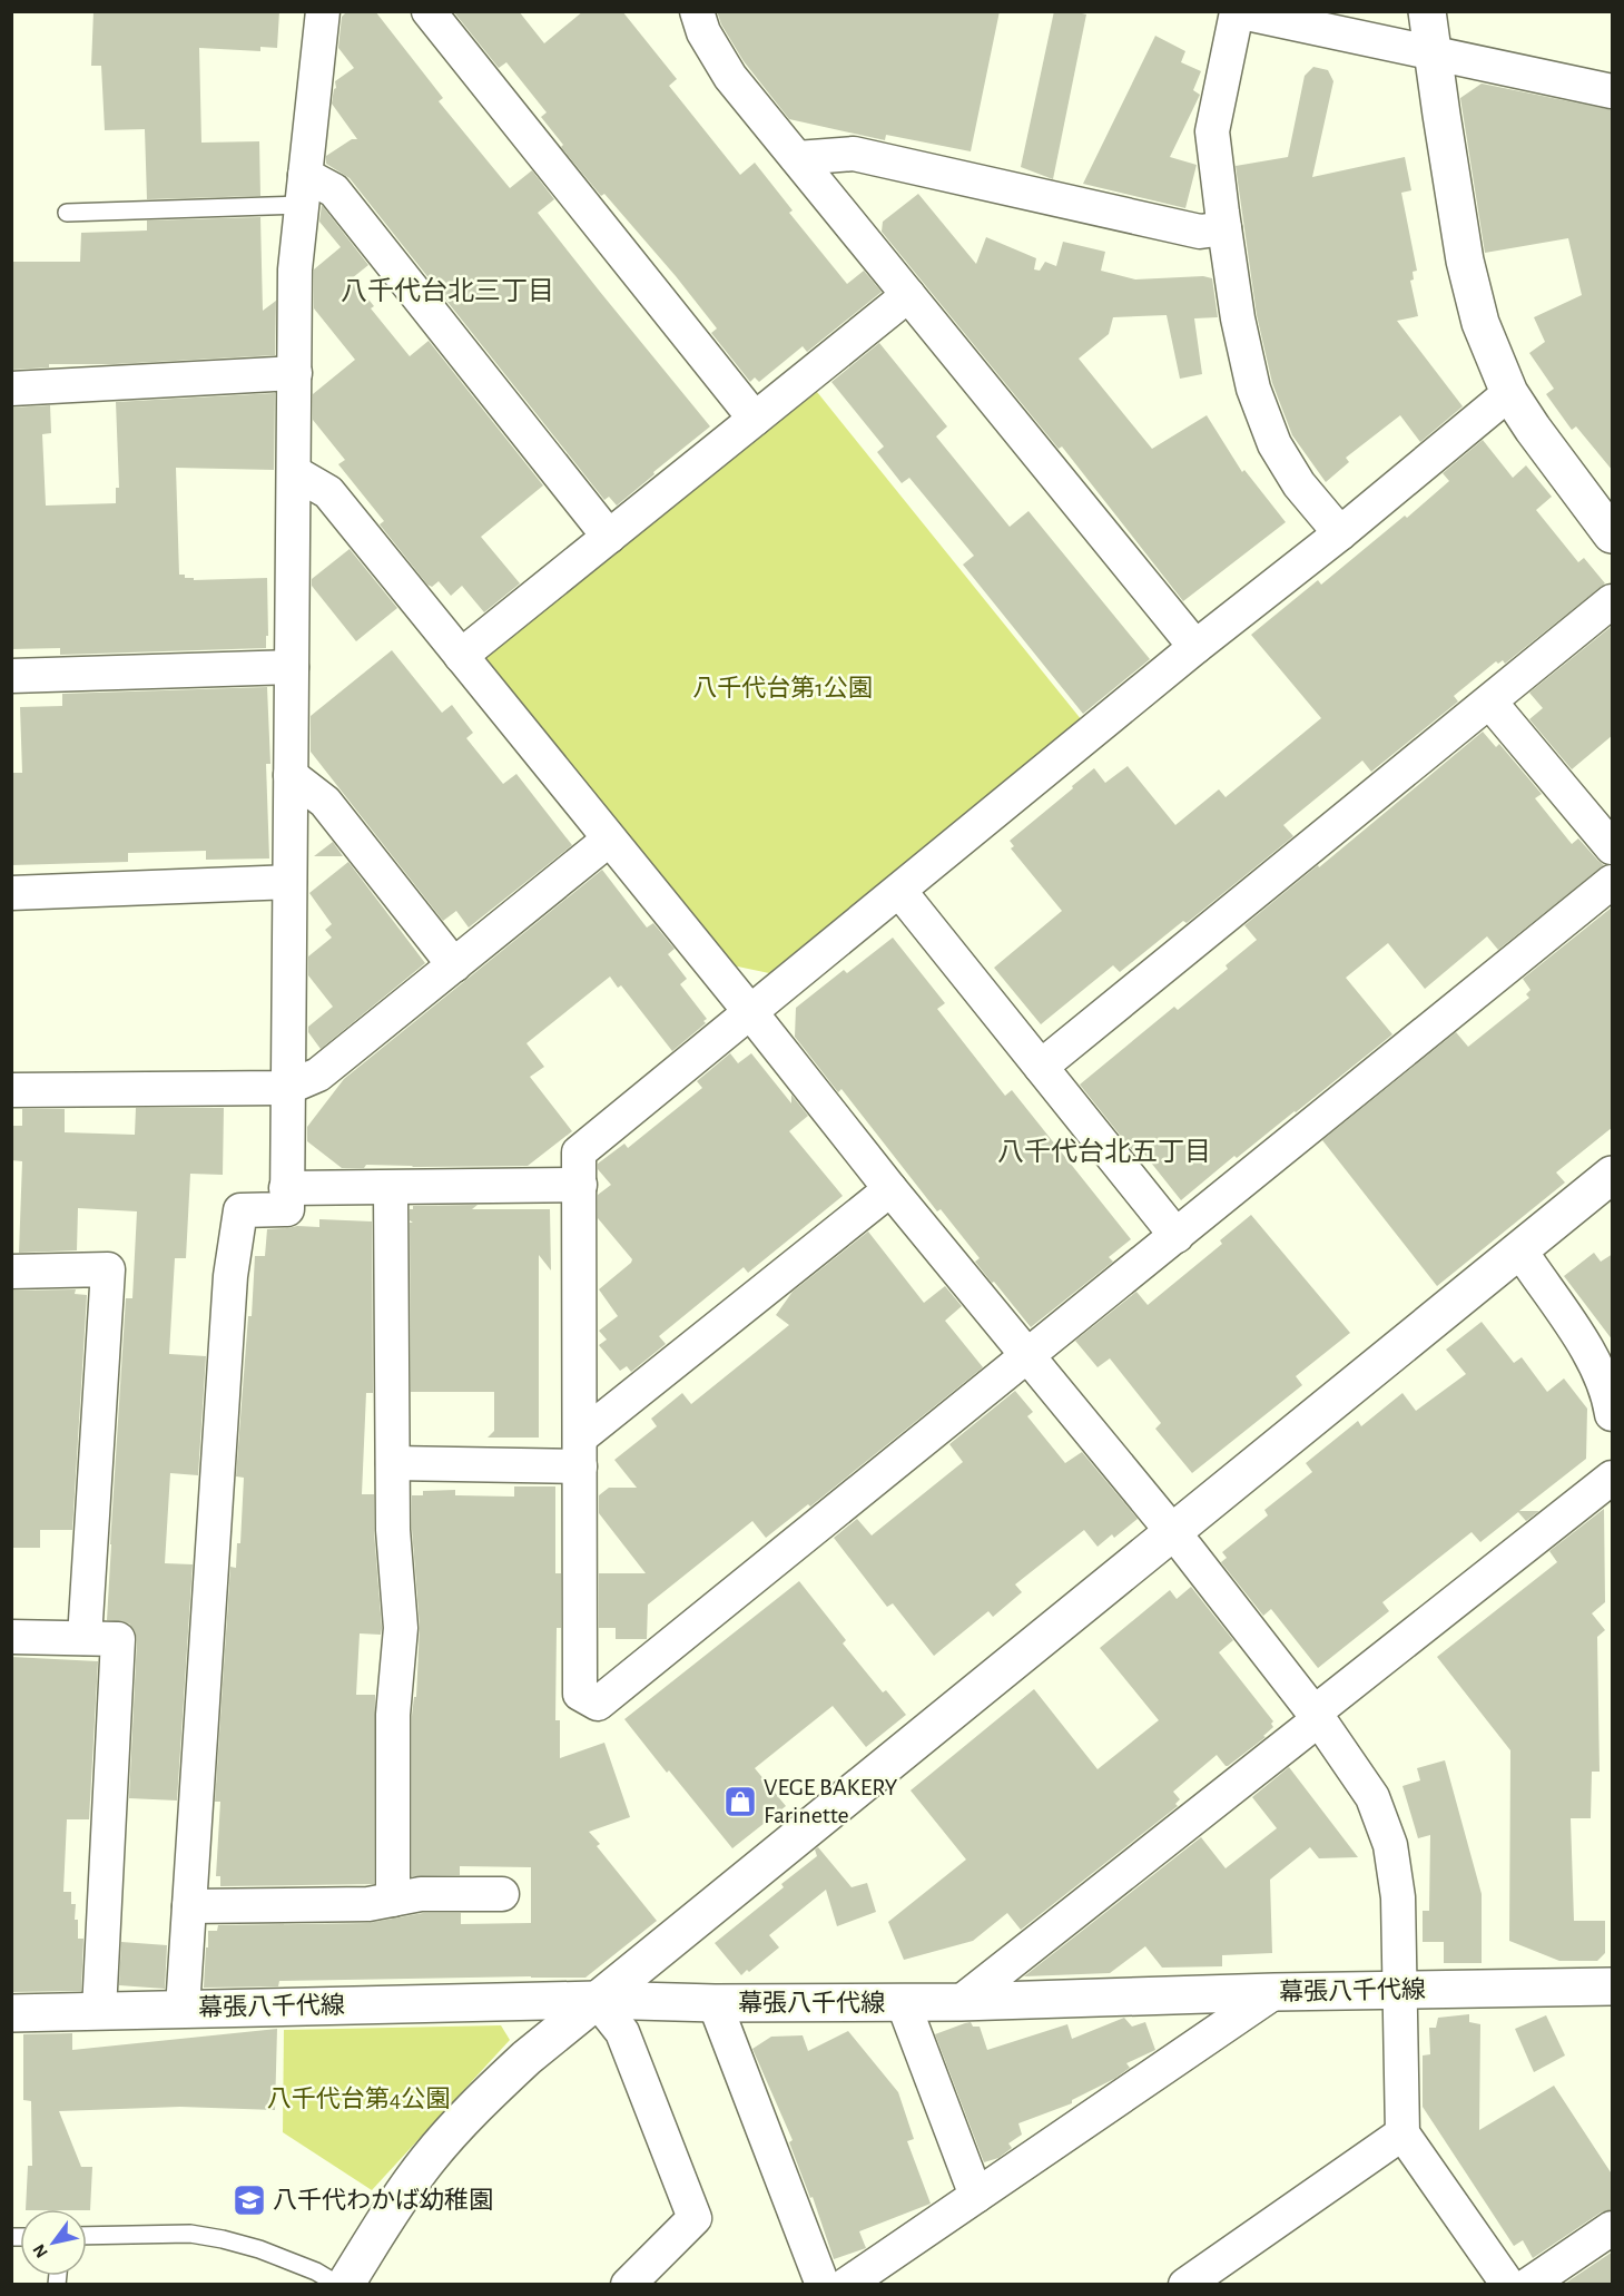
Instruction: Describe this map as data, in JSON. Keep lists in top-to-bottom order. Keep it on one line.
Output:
{"streets":{"street":["幕張八千代線"]},"districts":["八千代台北三丁目","八千代台北五丁目"],"parks":["八千代台第1公園","八千代台第4公園"],"places":{"shop":["VEGE BAKERY Farinette"],"school or university":["八千代わかば幼稚園"]},"north":"bottom left"}
